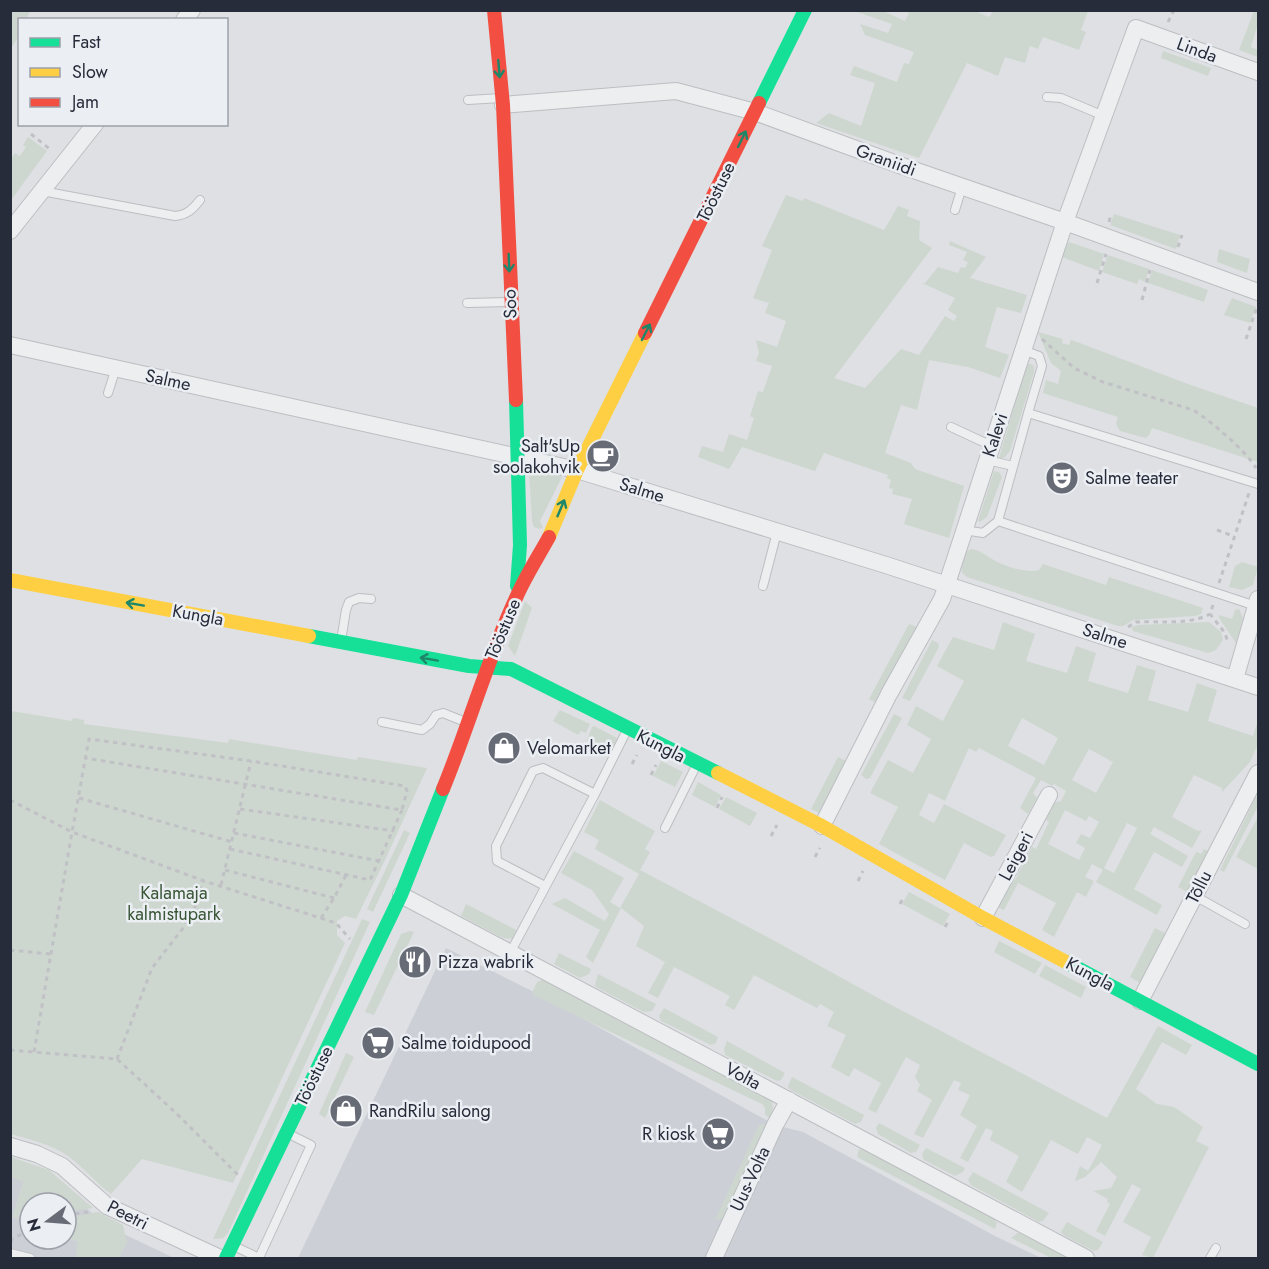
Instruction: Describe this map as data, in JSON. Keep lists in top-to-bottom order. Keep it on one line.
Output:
{"streets":{"street":["Linda","Graniidi","Tööstuse","Soo","Salme","Kalevi","Kungla","Leigeri","Tõllu","Volta","Uus-Volta","Peetri"]},"crossings":[["Linda","Kalevi"],["Graniidi","Tööstuse"],["Graniidi","Soo"],["Graniidi","Kalevi"],["Tööstuse","Soo"],["Tööstuse","Salme"],["Tööstuse","Kungla"],["Tööstuse","Volta"],["Soo","Salme"],["Salme","Kalevi"],["Kalevi","Kungla"],["Kungla","Leigeri"],["Kungla","Tõllu"],["Volta","Uus-Volta"]],"one_way":["Soo","Kungla"],"parks":["Kalamaja kalmistupark"],"places":{"cafe":["Salt'sUp soolakohvik"],"theatre":["Salme teater"],"shop":["Velomarket","RandRilu salong"],"restaurant":["Pizza wabrik"],"supermarket":["Salme toidupood","R kiosk"]},"legend":["Fast","Slow","Jam"],"north":"left"}
